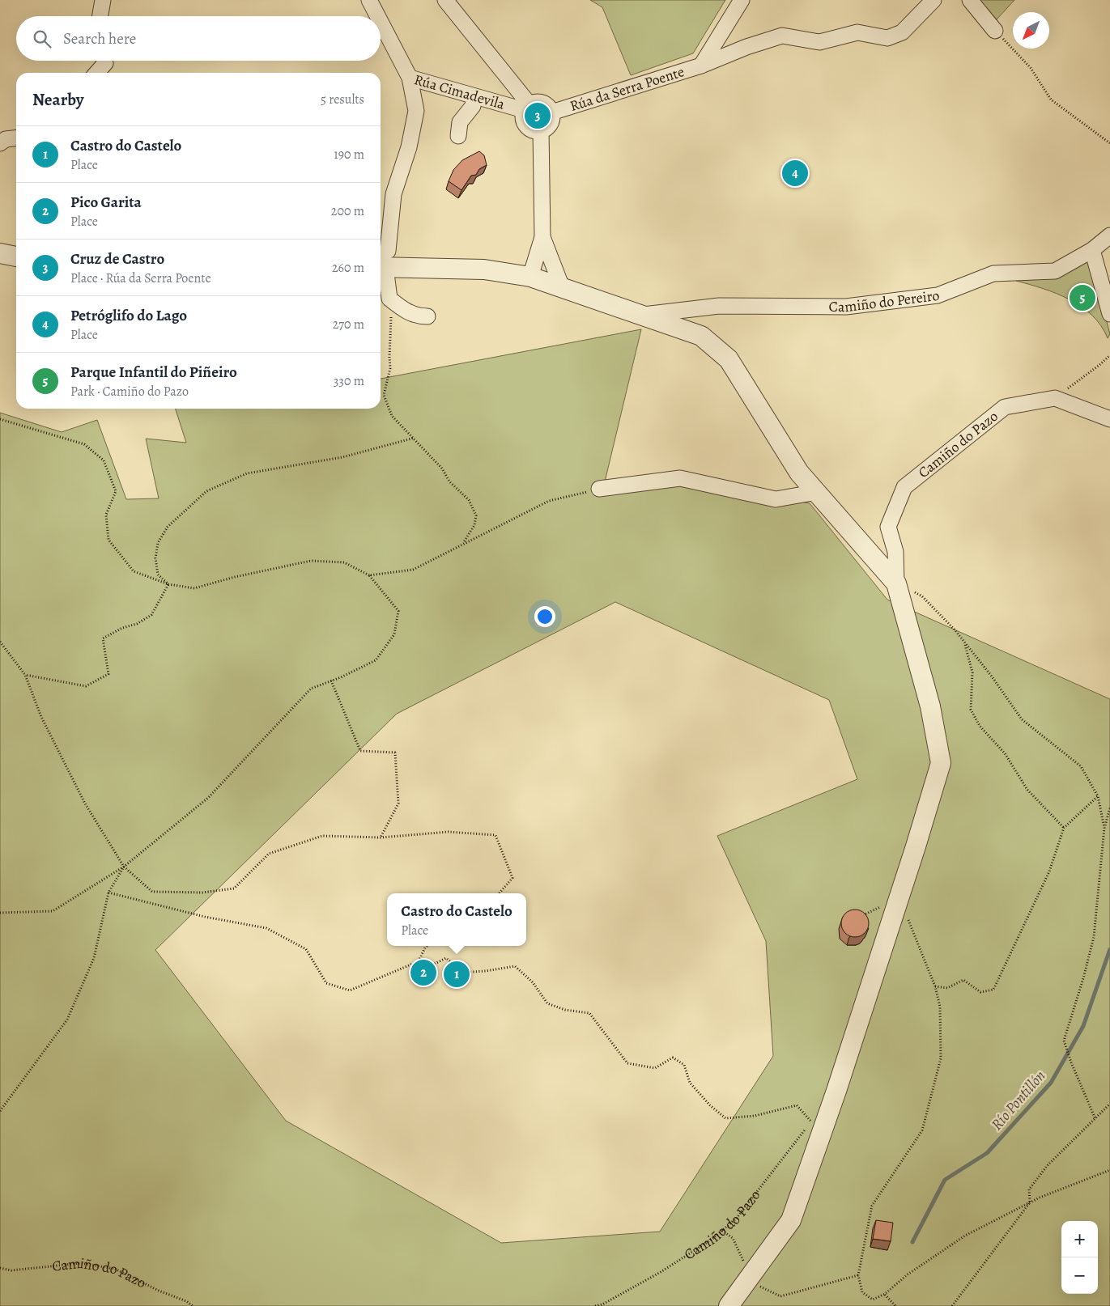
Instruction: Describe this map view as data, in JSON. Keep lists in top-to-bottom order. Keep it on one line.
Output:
{"streets":{"street":["Rúa da Serra Poente","Rúa Cimadevila","Camiño do Pereiro","Camiño do Pazo"]},"crossings":[["Rúa da Serra Poente","Rúa Cimadevila"]],"water":["Río Pontillón"],"north":"bottom left","page":{"search":"Search here","heading":["Nearby","5 results"],"pins":["3","4","5","2","1"],"list":[{"mark":"1","name":"Castro do Castelo","note":"Place","value":"190 m"},{"mark":"2","name":"Pico Garita","note":"Place","value":"200 m"},{"mark":"3","name":"Cruz de Castro","note":"Place · Rúa da Serra Poente","value":"260 m"},{"mark":"4","name":"Petróglifo do Lago","note":"Place","value":"270 m"},{"mark":"5","name":"Parque Infantil do Piñeiro","note":"Park · Camiño do Pazo","value":"330 m"}],"popup":["Castro do Castelo","Place"],"map_buttons":["+","−"]}}
